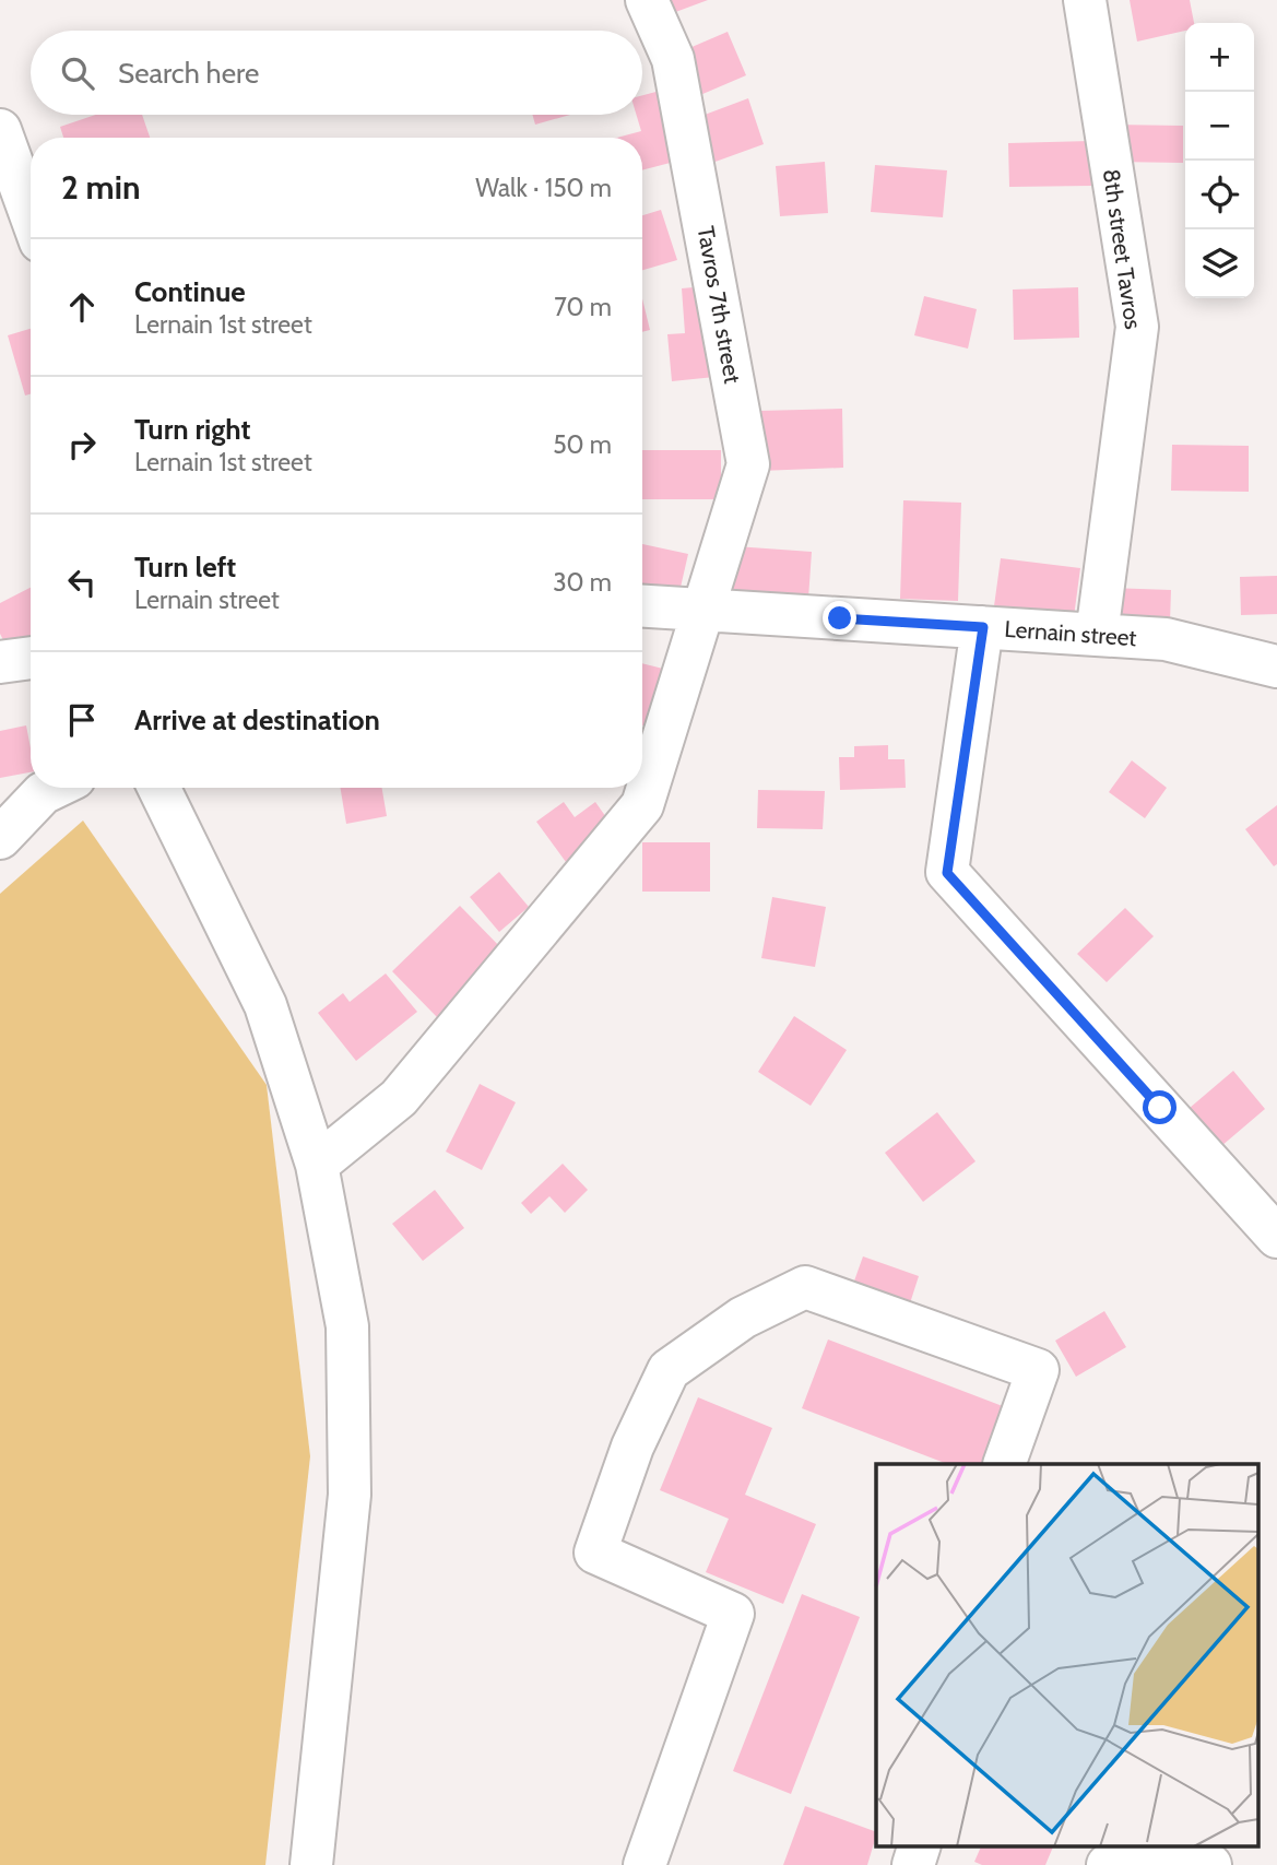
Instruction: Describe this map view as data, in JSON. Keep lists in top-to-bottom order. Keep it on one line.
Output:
{"streets":{"street":["8th street Tavros","Tavros 7th street","Lernain street"]},"crossings":[["8th street Tavros","Lernain street"],["Tavros 7th street","Lernain street"]],"page":{"map_buttons":["+","−"],"search":"Search here","heading":["2 min","Walk · 150 m"],"list":[["Continue","Lernain 1st street","70 m"],["Turn right","Lernain 1st street","50 m"],["Turn left","Lernain street","30 m"],"Arrive at destination"]}}
